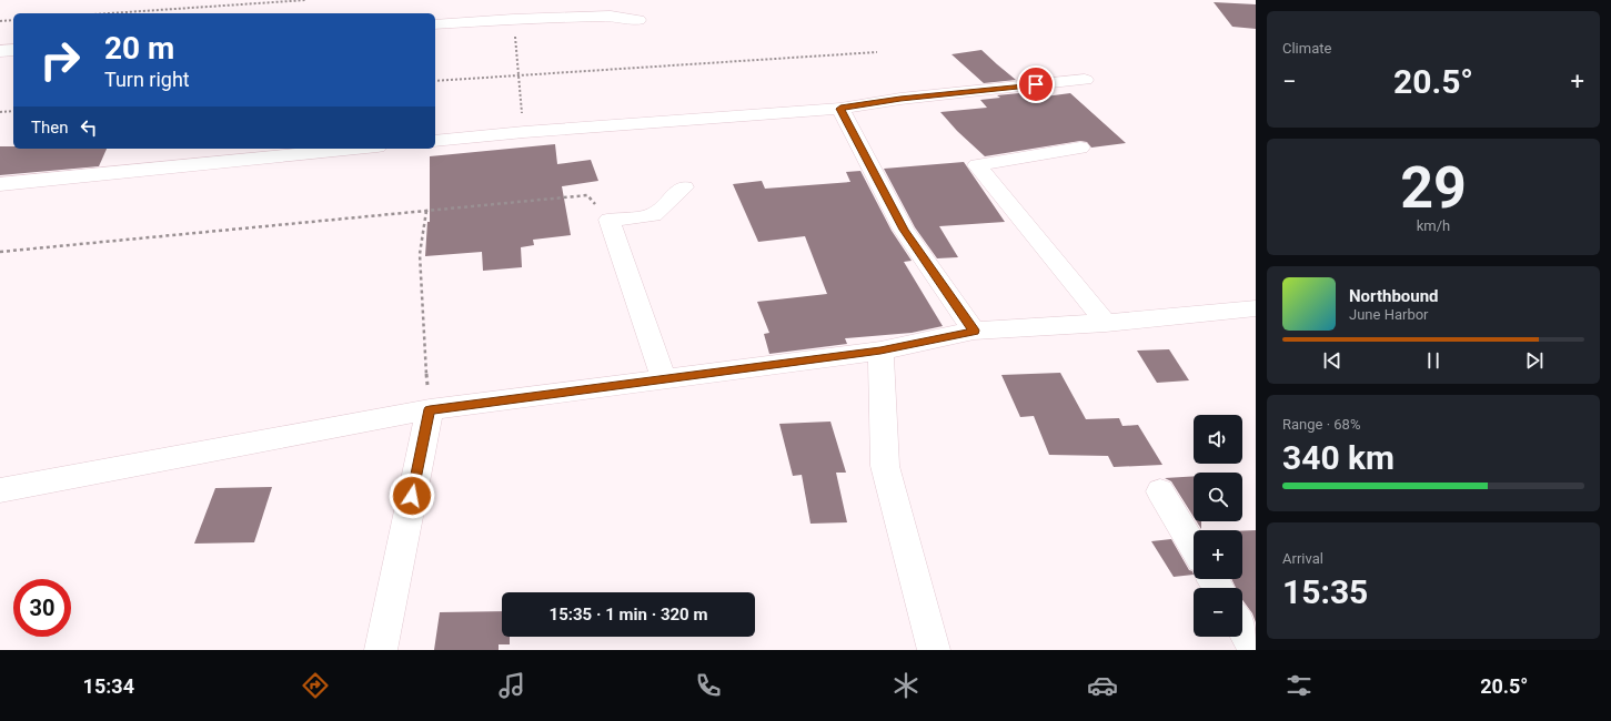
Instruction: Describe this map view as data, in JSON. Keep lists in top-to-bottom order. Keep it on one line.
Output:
{"page":{"tile":["Climate",["29","km/h"],["Range · 68%","340 km"],["Arrival","15:35"]],"turn":["20 m","Turn right"],"heat":["−","20.5°","+"],"then":"Then","song":["Northbound","June Harbor"],"map_buttons":["+","−"],"limit":"30","trip":"15:35 · 1 min · 320 m","tabs":["15:34","20.5°"]}}
